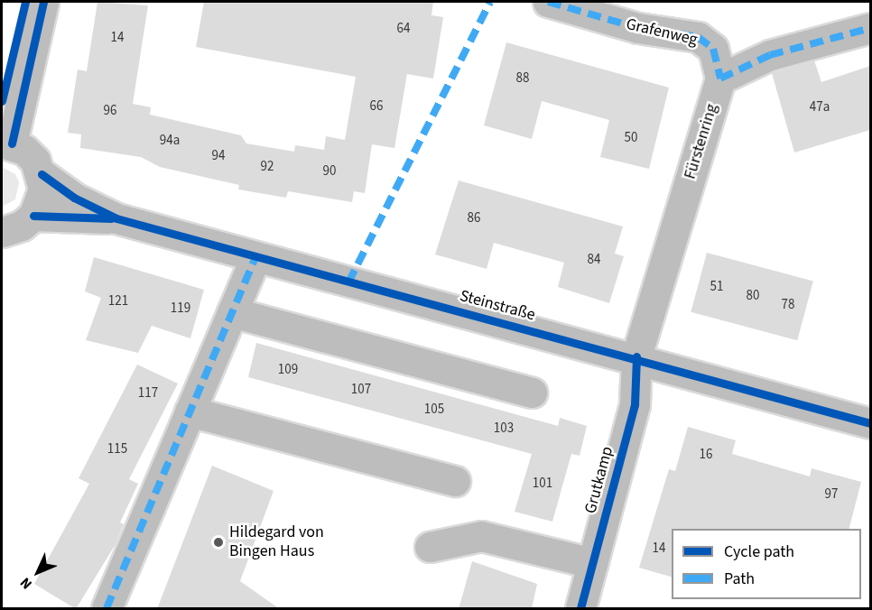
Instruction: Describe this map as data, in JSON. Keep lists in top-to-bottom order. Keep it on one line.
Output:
{"streets":{"street":["Grafenweg","Fürstenring","Steinstraße","Grutkamp"]},"crossings":[["Grafenweg","Fürstenring"],["Fürstenring","Steinstraße"],["Fürstenring","Grutkamp"],["Steinstraße","Grutkamp"]],"places":["Hildegard von Bingen Haus"],"house_numbers":["64","14","88","66","47a","96","50","94a","94","92","90","86","84","51","80","121","78","119","109","107","117","105","103","115","16","101","97","14"],"legend":["Cycle path","Path"],"north":"bottom left"}
